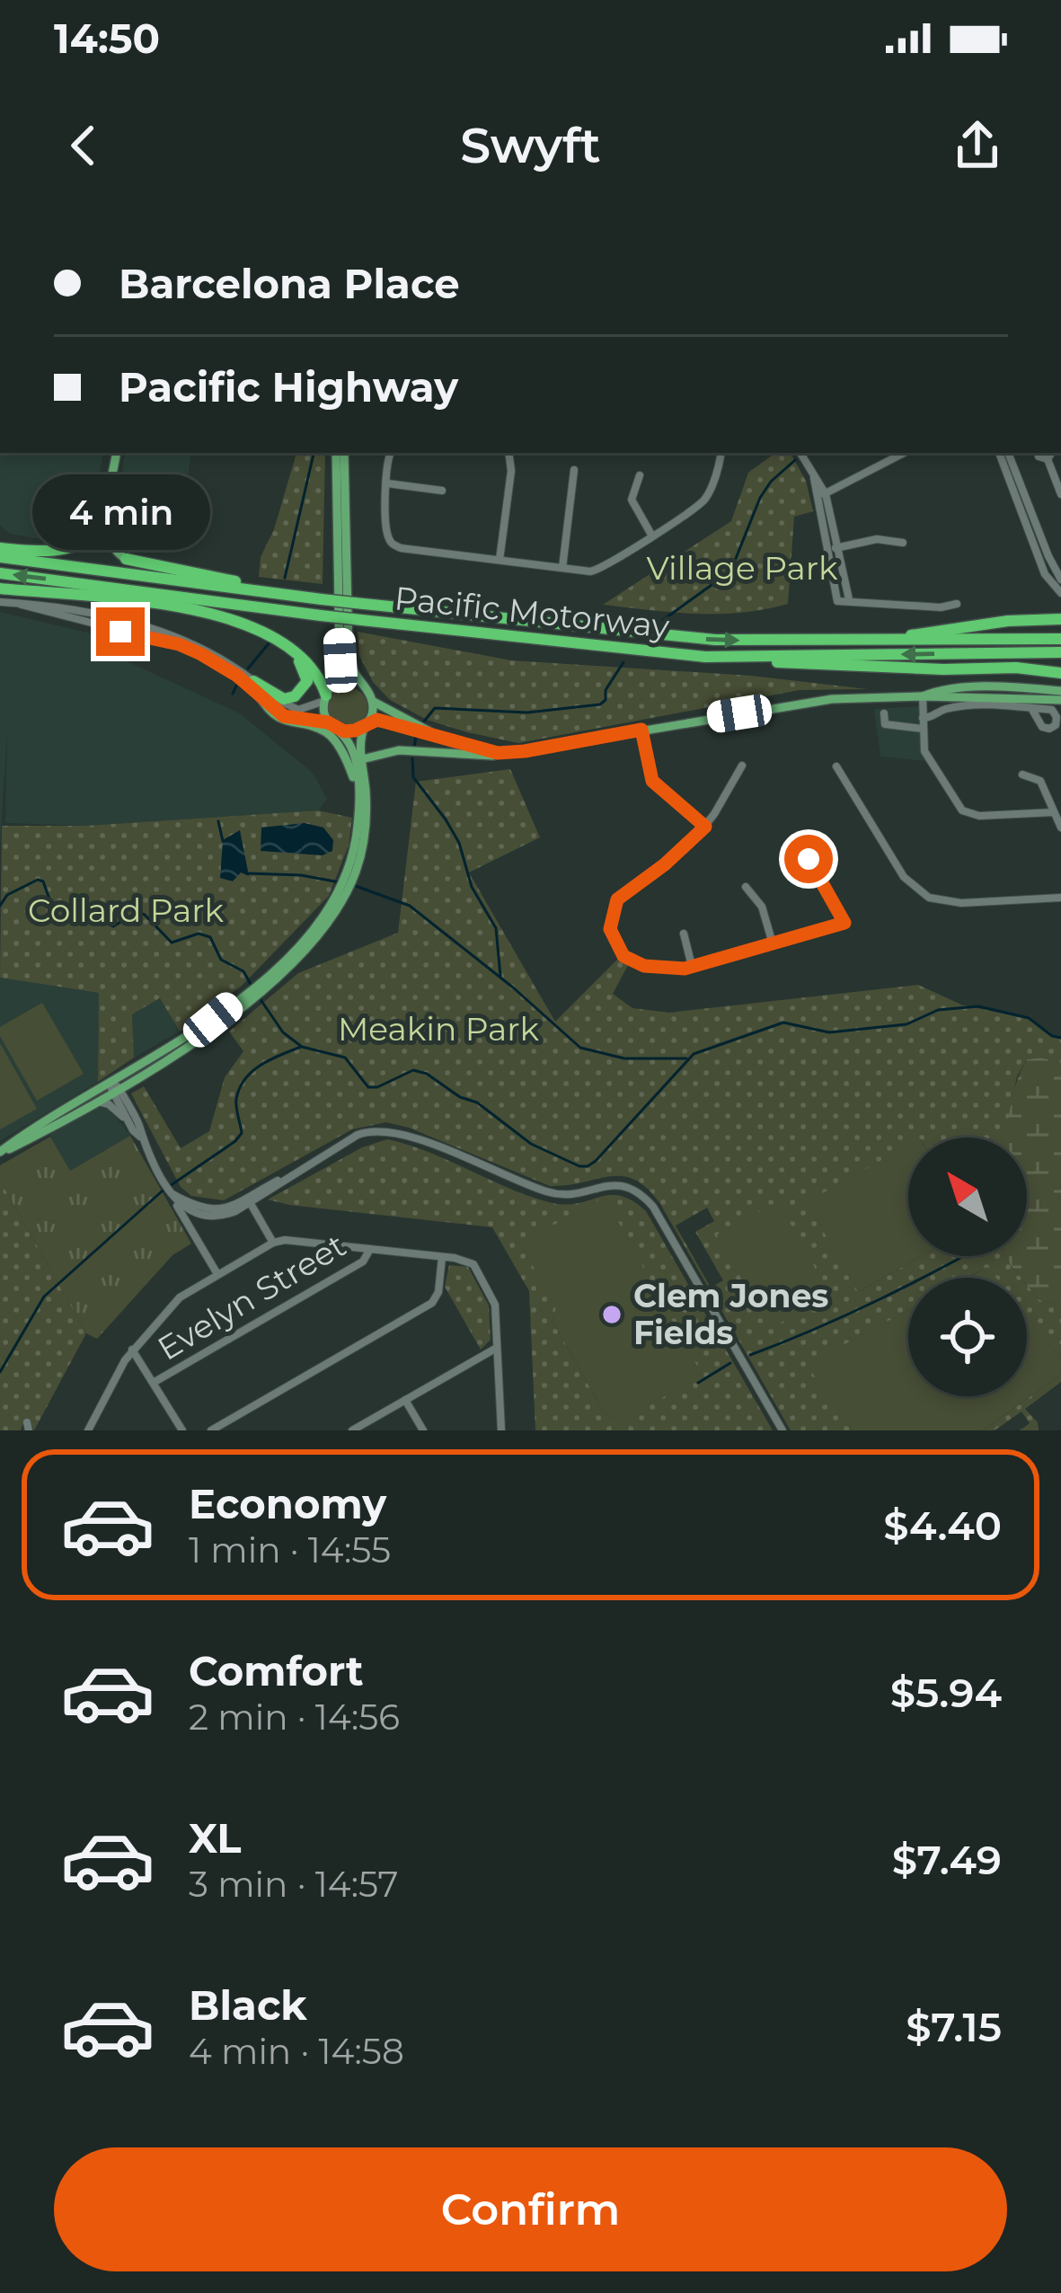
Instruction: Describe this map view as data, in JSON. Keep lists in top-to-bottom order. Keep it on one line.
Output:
{"streets":{"highway":["Pacific Motorway"],"street":["Evelyn Street"]},"parks":["Village Park","Collard Park","Meakin Park"],"places":["Clem Jones Fields"],"north":"top left","page":{"status":"14:50","header":"Swyft","banner":["Barcelona Place","Pacific Highway"],"bubble":"4 min","list":[{"name":"Economy","note":"1 min · 14:55","value":"$4.40"},{"name":"Comfort","note":"2 min · 14:56","value":"$5.94"},{"name":"XL","note":"3 min · 14:57","value":"$7.49"},{"name":"Black","note":"4 min · 14:58","value":"$7.15"}],"buttons":"Confirm"}}
